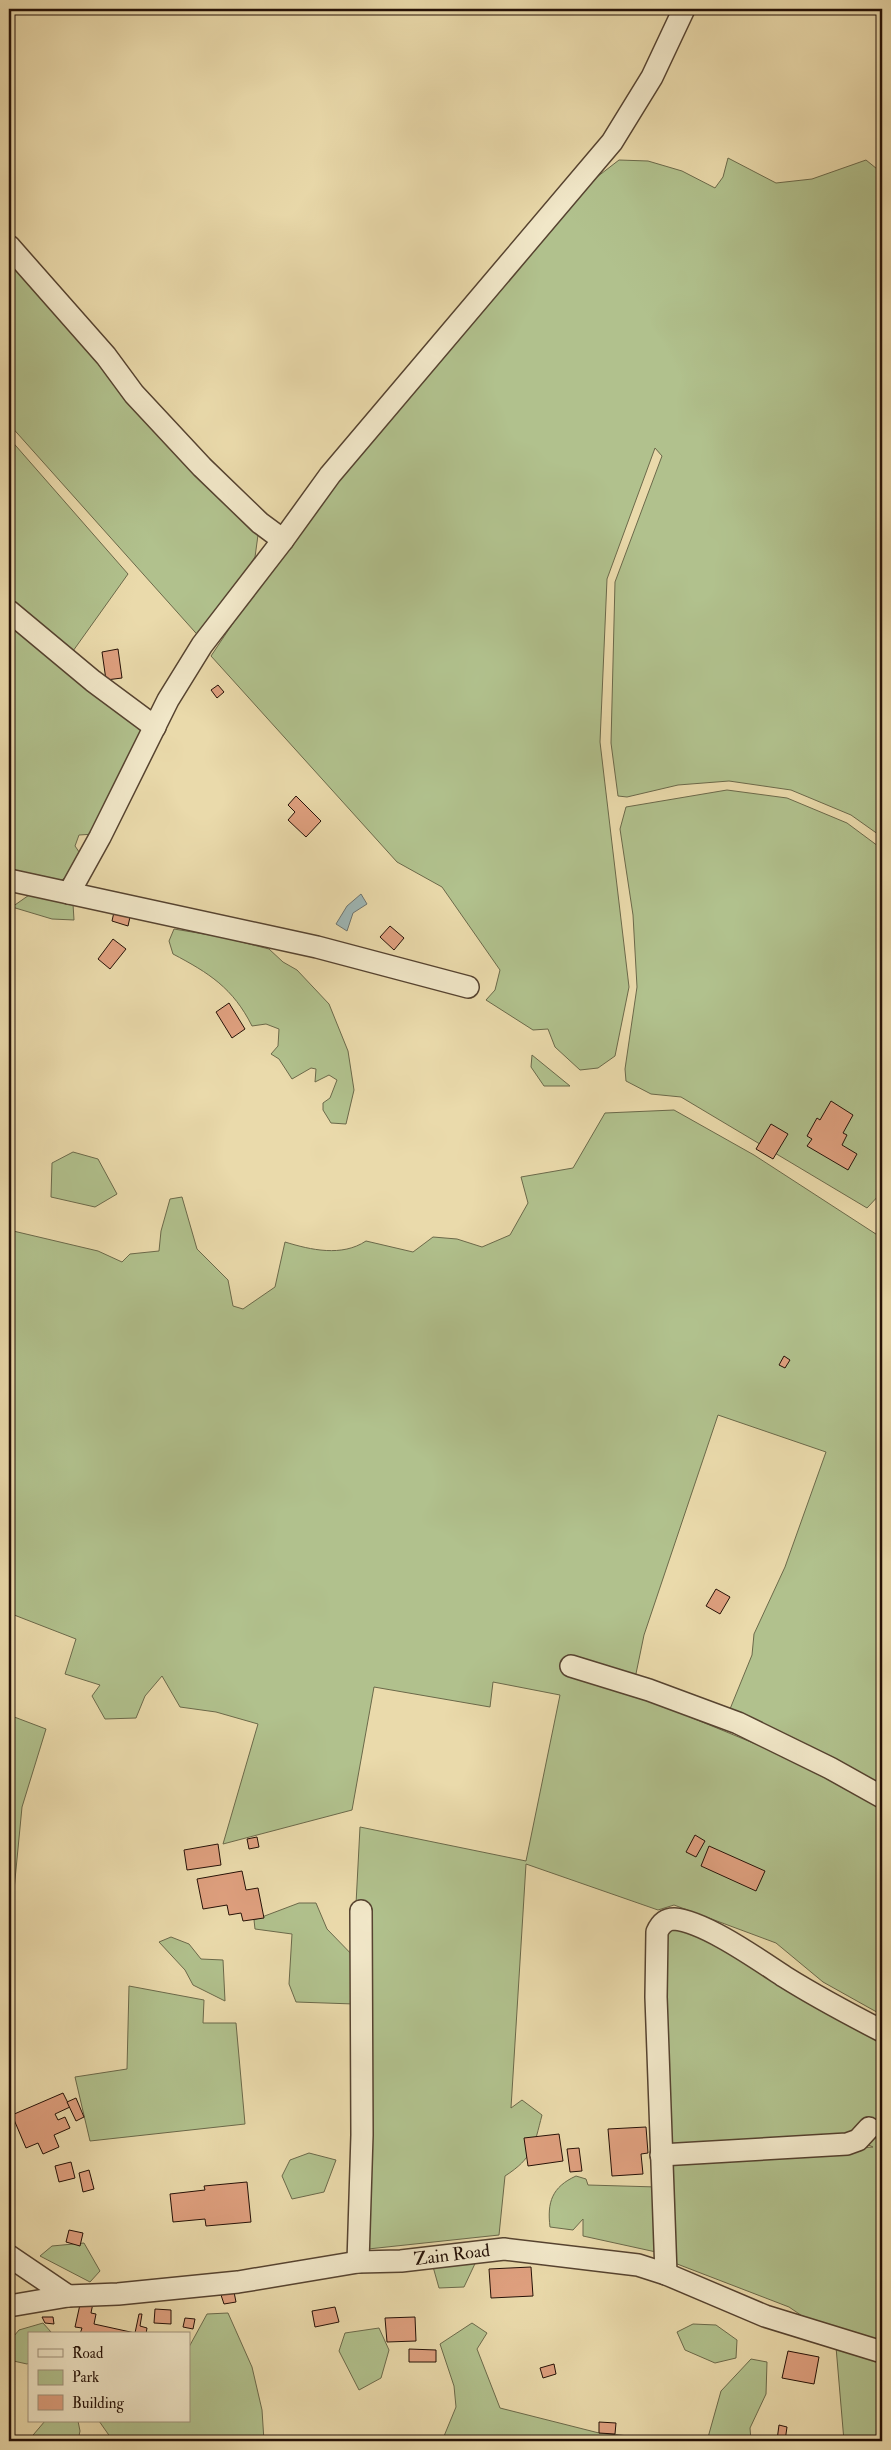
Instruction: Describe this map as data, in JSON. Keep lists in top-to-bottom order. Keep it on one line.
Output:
{"streets":{"street":["Zain Road"]},"legend":["Road","Park","Building"]}
